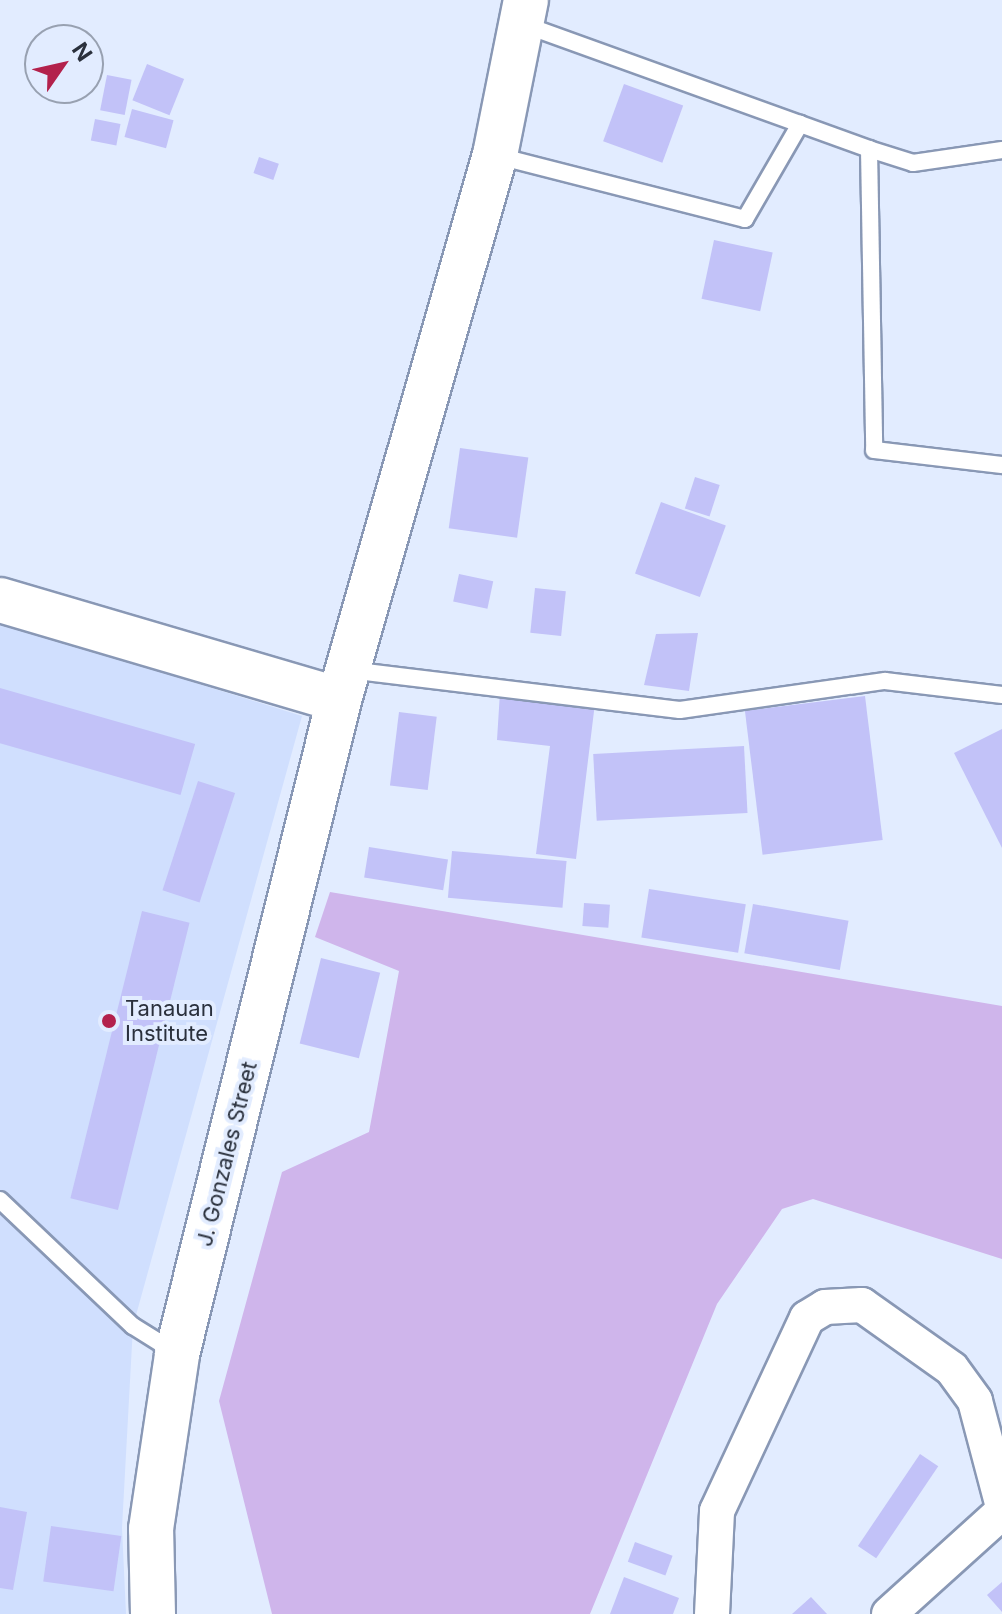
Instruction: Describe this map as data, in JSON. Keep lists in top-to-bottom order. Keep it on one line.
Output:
{"streets":{"main road":["J. Gonzales Street"]},"places":["Tanauan Institute"],"north":"top right"}
